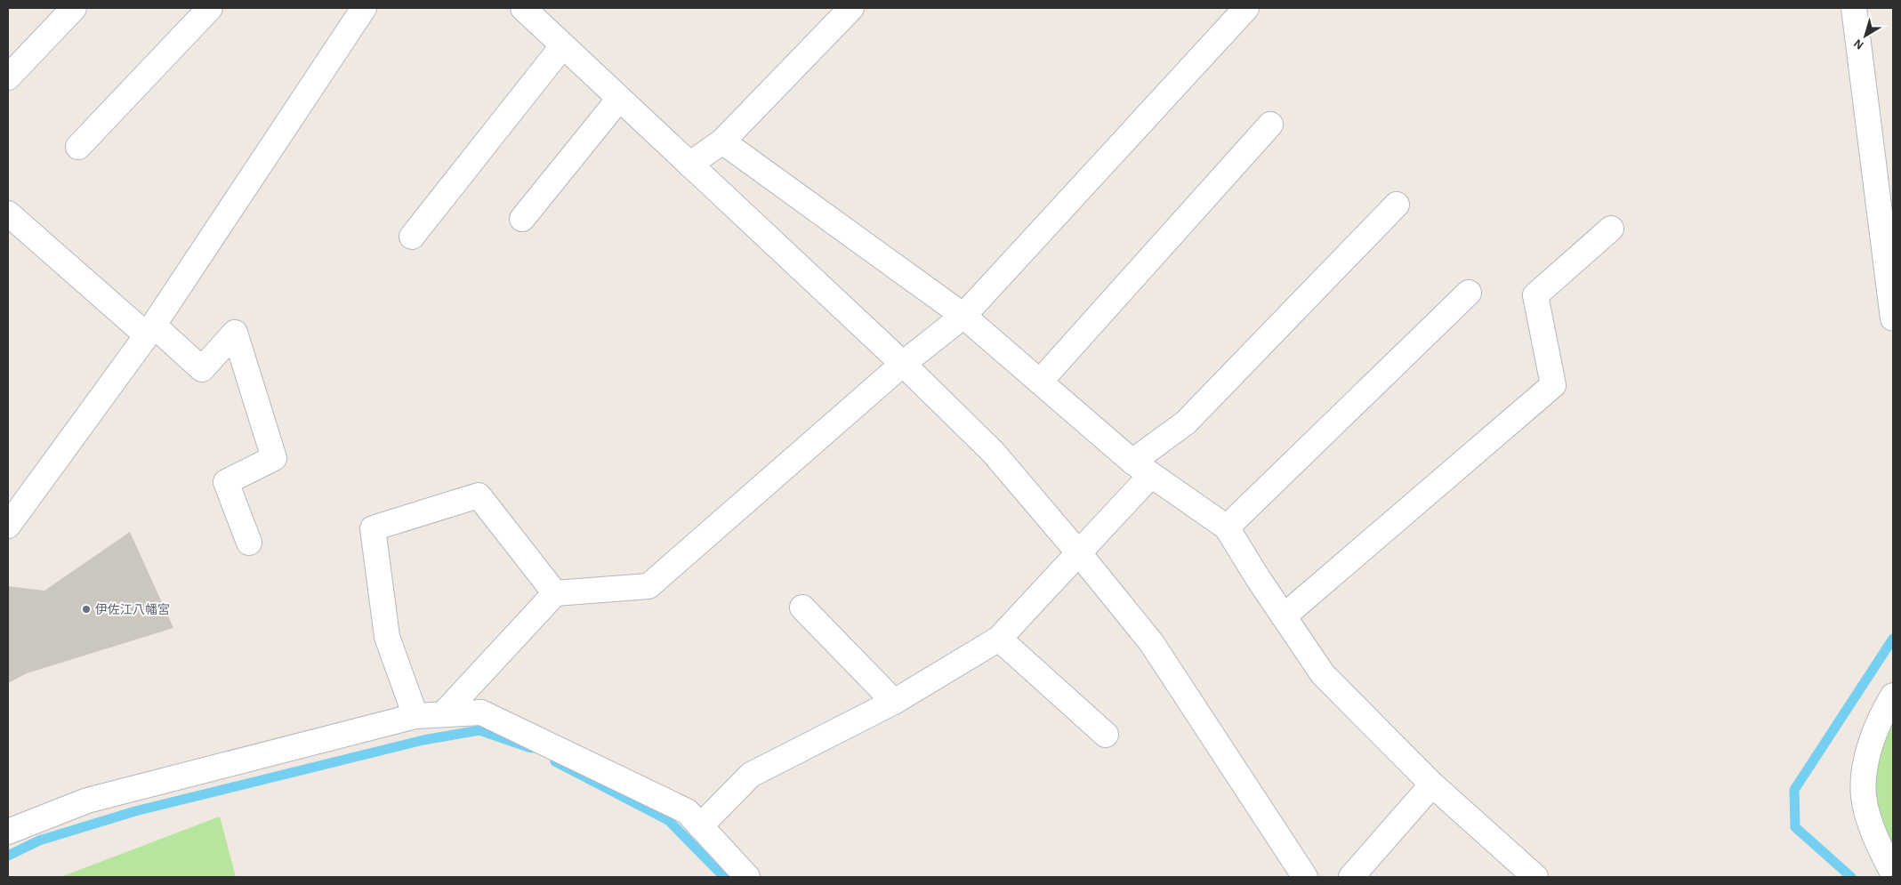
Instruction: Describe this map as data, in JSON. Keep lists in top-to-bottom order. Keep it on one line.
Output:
{"places":["伊佐江八幡宮"],"north":"bottom left"}
